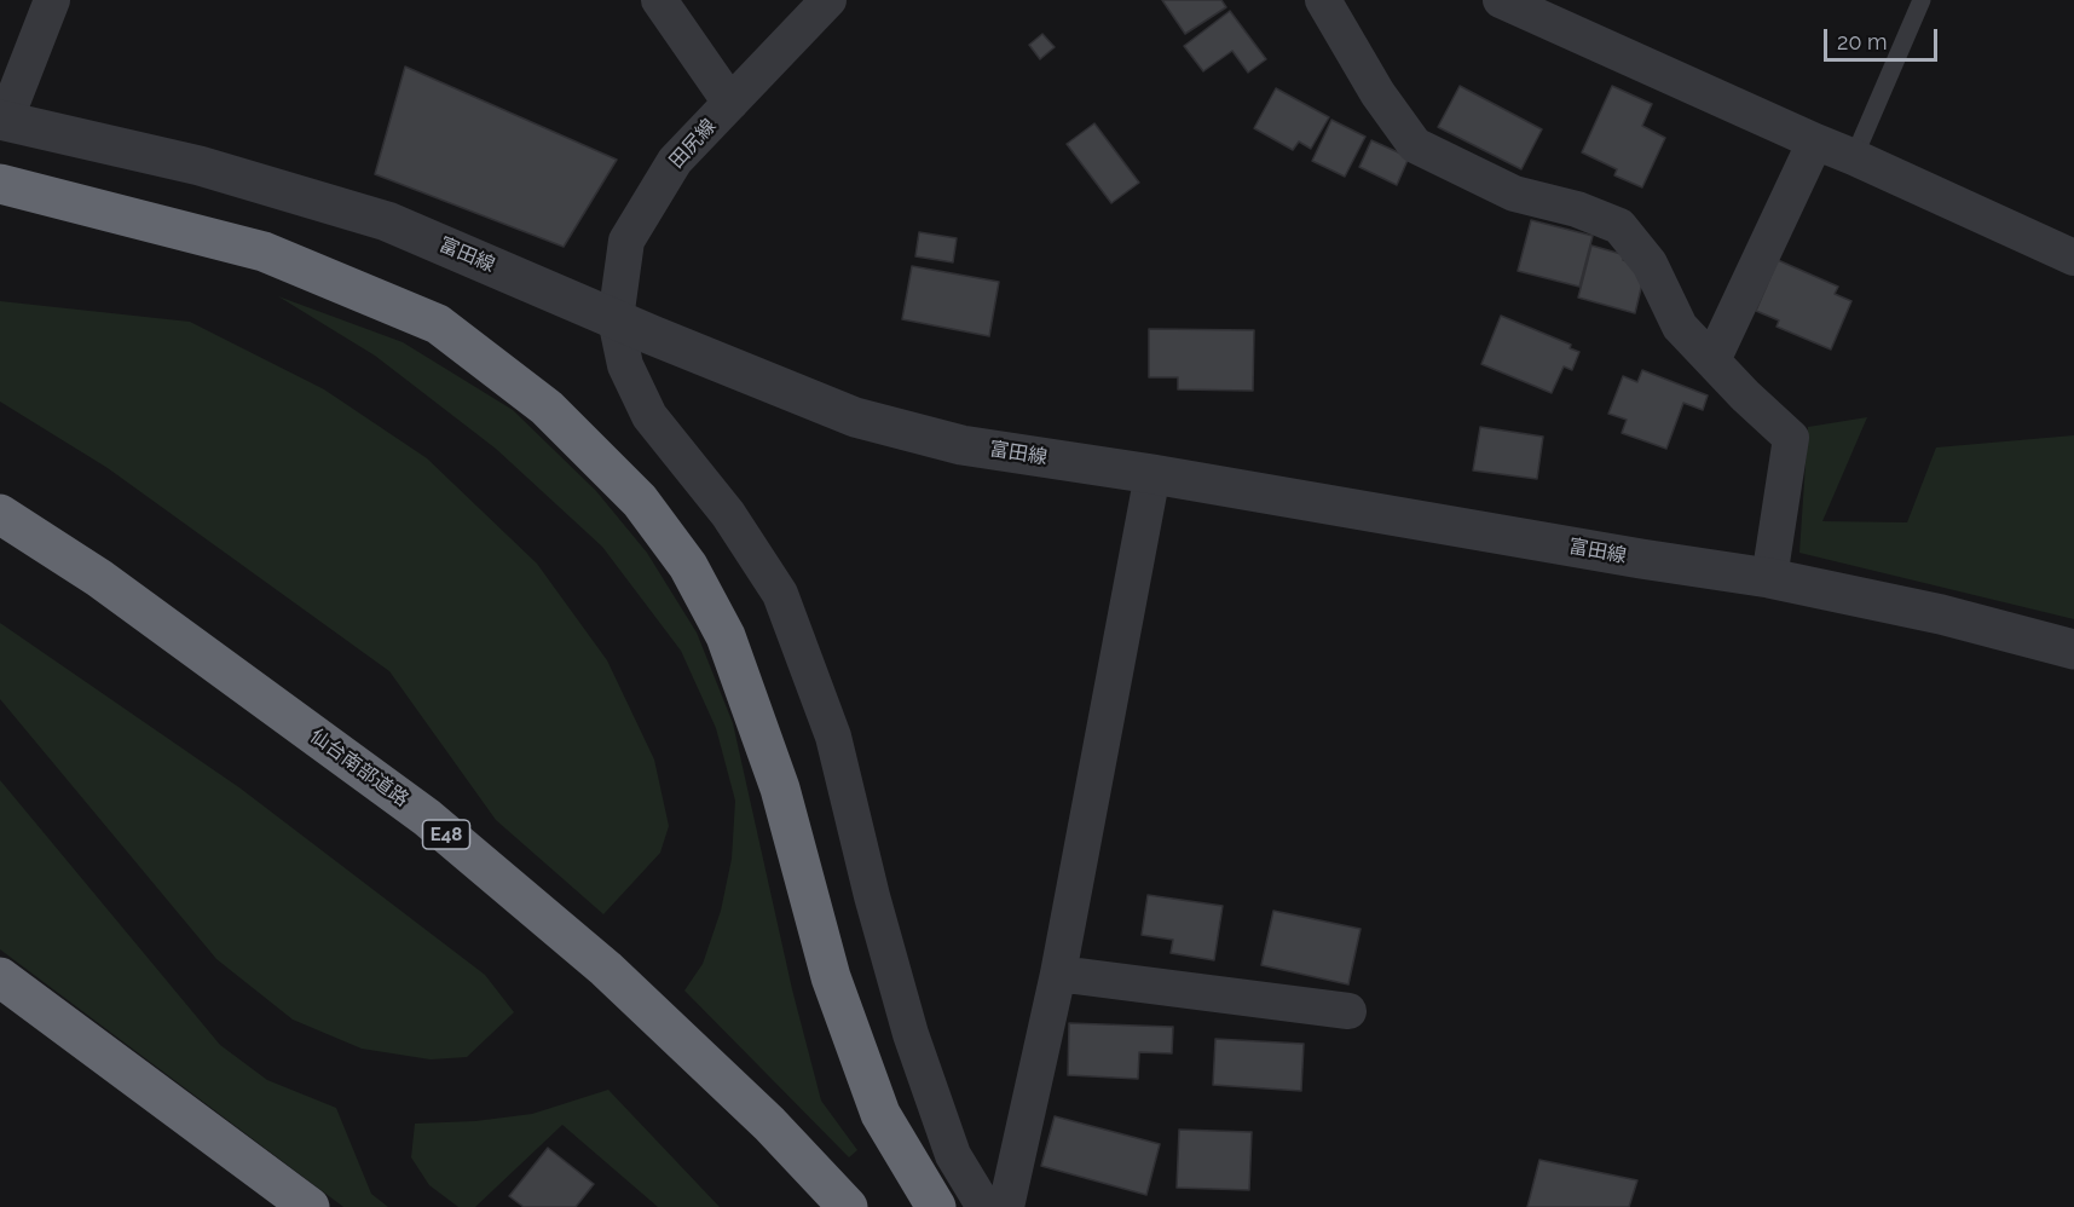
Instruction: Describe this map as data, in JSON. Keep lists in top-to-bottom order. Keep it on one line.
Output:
{"streets":{"highway":["仙台南部道路","E48"],"street":["田尻線","富田線"]},"crossings":[["田尻線","富田線"]],"scale_bar":"20 m"}
